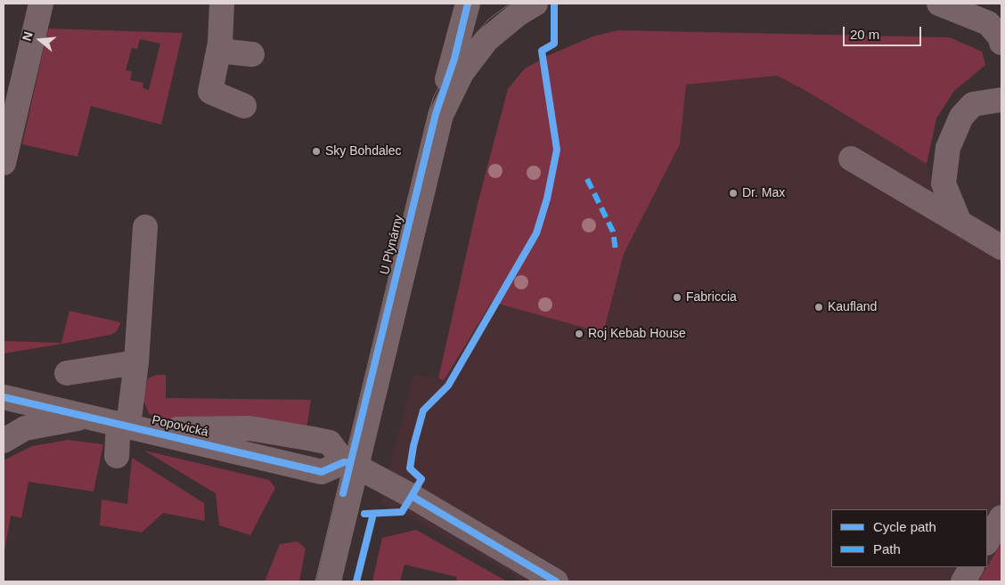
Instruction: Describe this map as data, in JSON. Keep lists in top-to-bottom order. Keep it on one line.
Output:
{"streets":{"street":["U Plynárny","Popovická"]},"crossings":[["U Plynárny","Popovická"]],"places":["Sky Bohdalec","Dr. Max","Fabriccia","Kaufland","Roj Kebab House"],"legend":["Cycle path","Path"],"scale_bar":"20 m","north":"left"}
